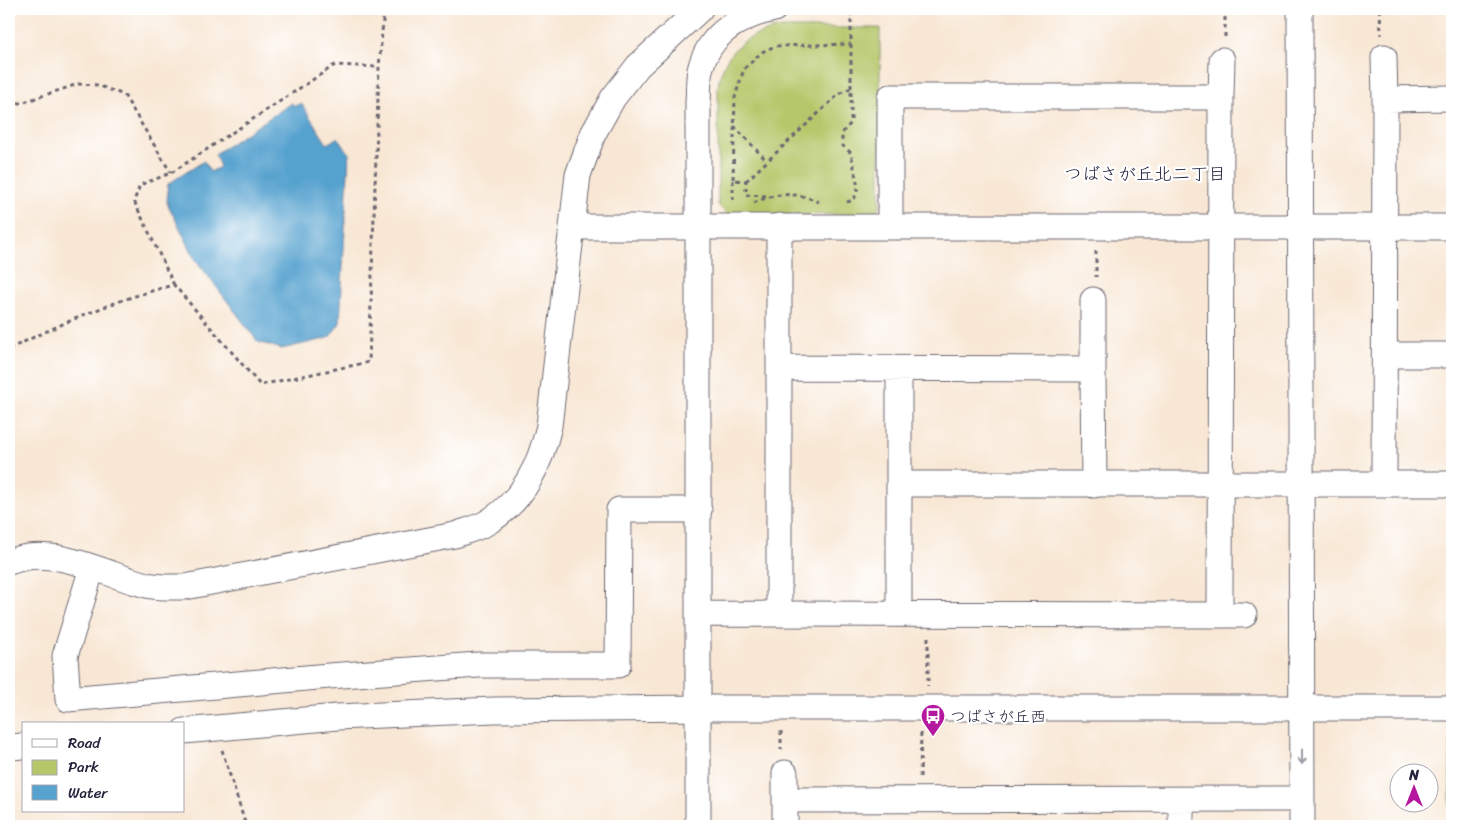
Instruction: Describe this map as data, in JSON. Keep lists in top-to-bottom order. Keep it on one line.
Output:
{"districts":["つばさが丘北二丁目"],"places":{"bus stop":["つばさが丘西"]},"legend":["Road","Park","Water"],"north":"top"}
